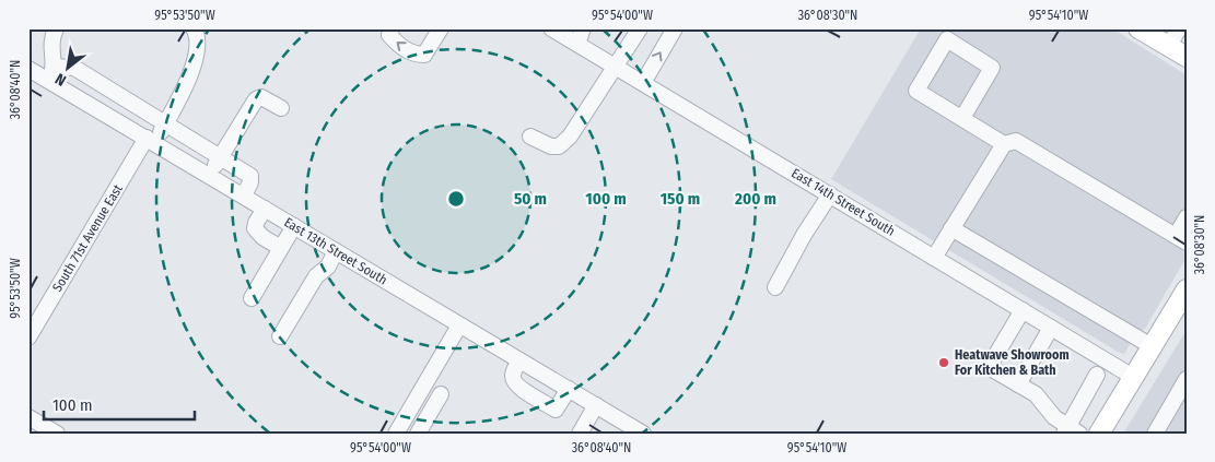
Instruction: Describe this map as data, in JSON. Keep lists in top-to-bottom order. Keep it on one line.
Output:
{"streets":{"street":["East 14th Street South","South 71st Avenue East","East 13th Street South"]},"crossings":[["South 71st Avenue East","East 13th Street South"]],"places":["Heatwave Showroom For Kitchen & Bath"],"scale_bar":"100 m","north":"bottom left","coordinates":["95°53'50\"W","95°54'00\"W","36°08'30\"N","95°54'10\"W","36°08'40\"N"],"rings":["50 m","100 m","150 m","200 m"]}
